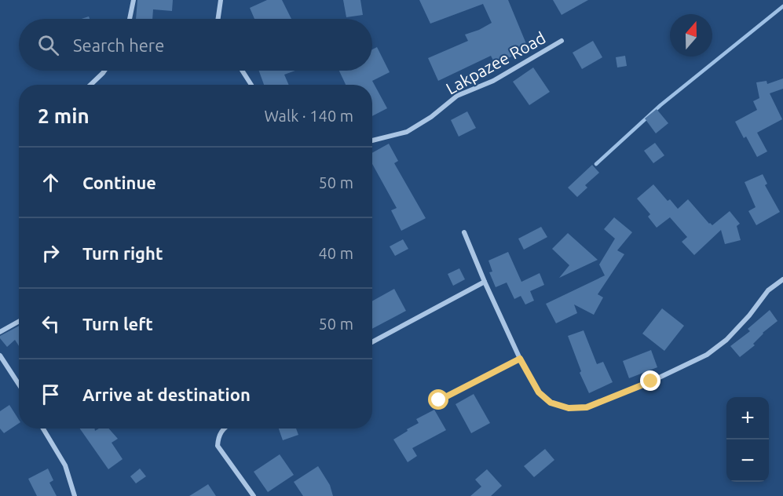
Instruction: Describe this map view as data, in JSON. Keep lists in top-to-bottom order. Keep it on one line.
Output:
{"streets":{"street":["Lakpazee Road"]},"north":"top","page":{"search":"Search here","heading":["2 min","Walk · 140 m"],"list":[["Continue","50 m"],["Turn right","40 m"],["Turn left","50 m"],"Arrive at destination"],"map_buttons":["+","−"]}}
